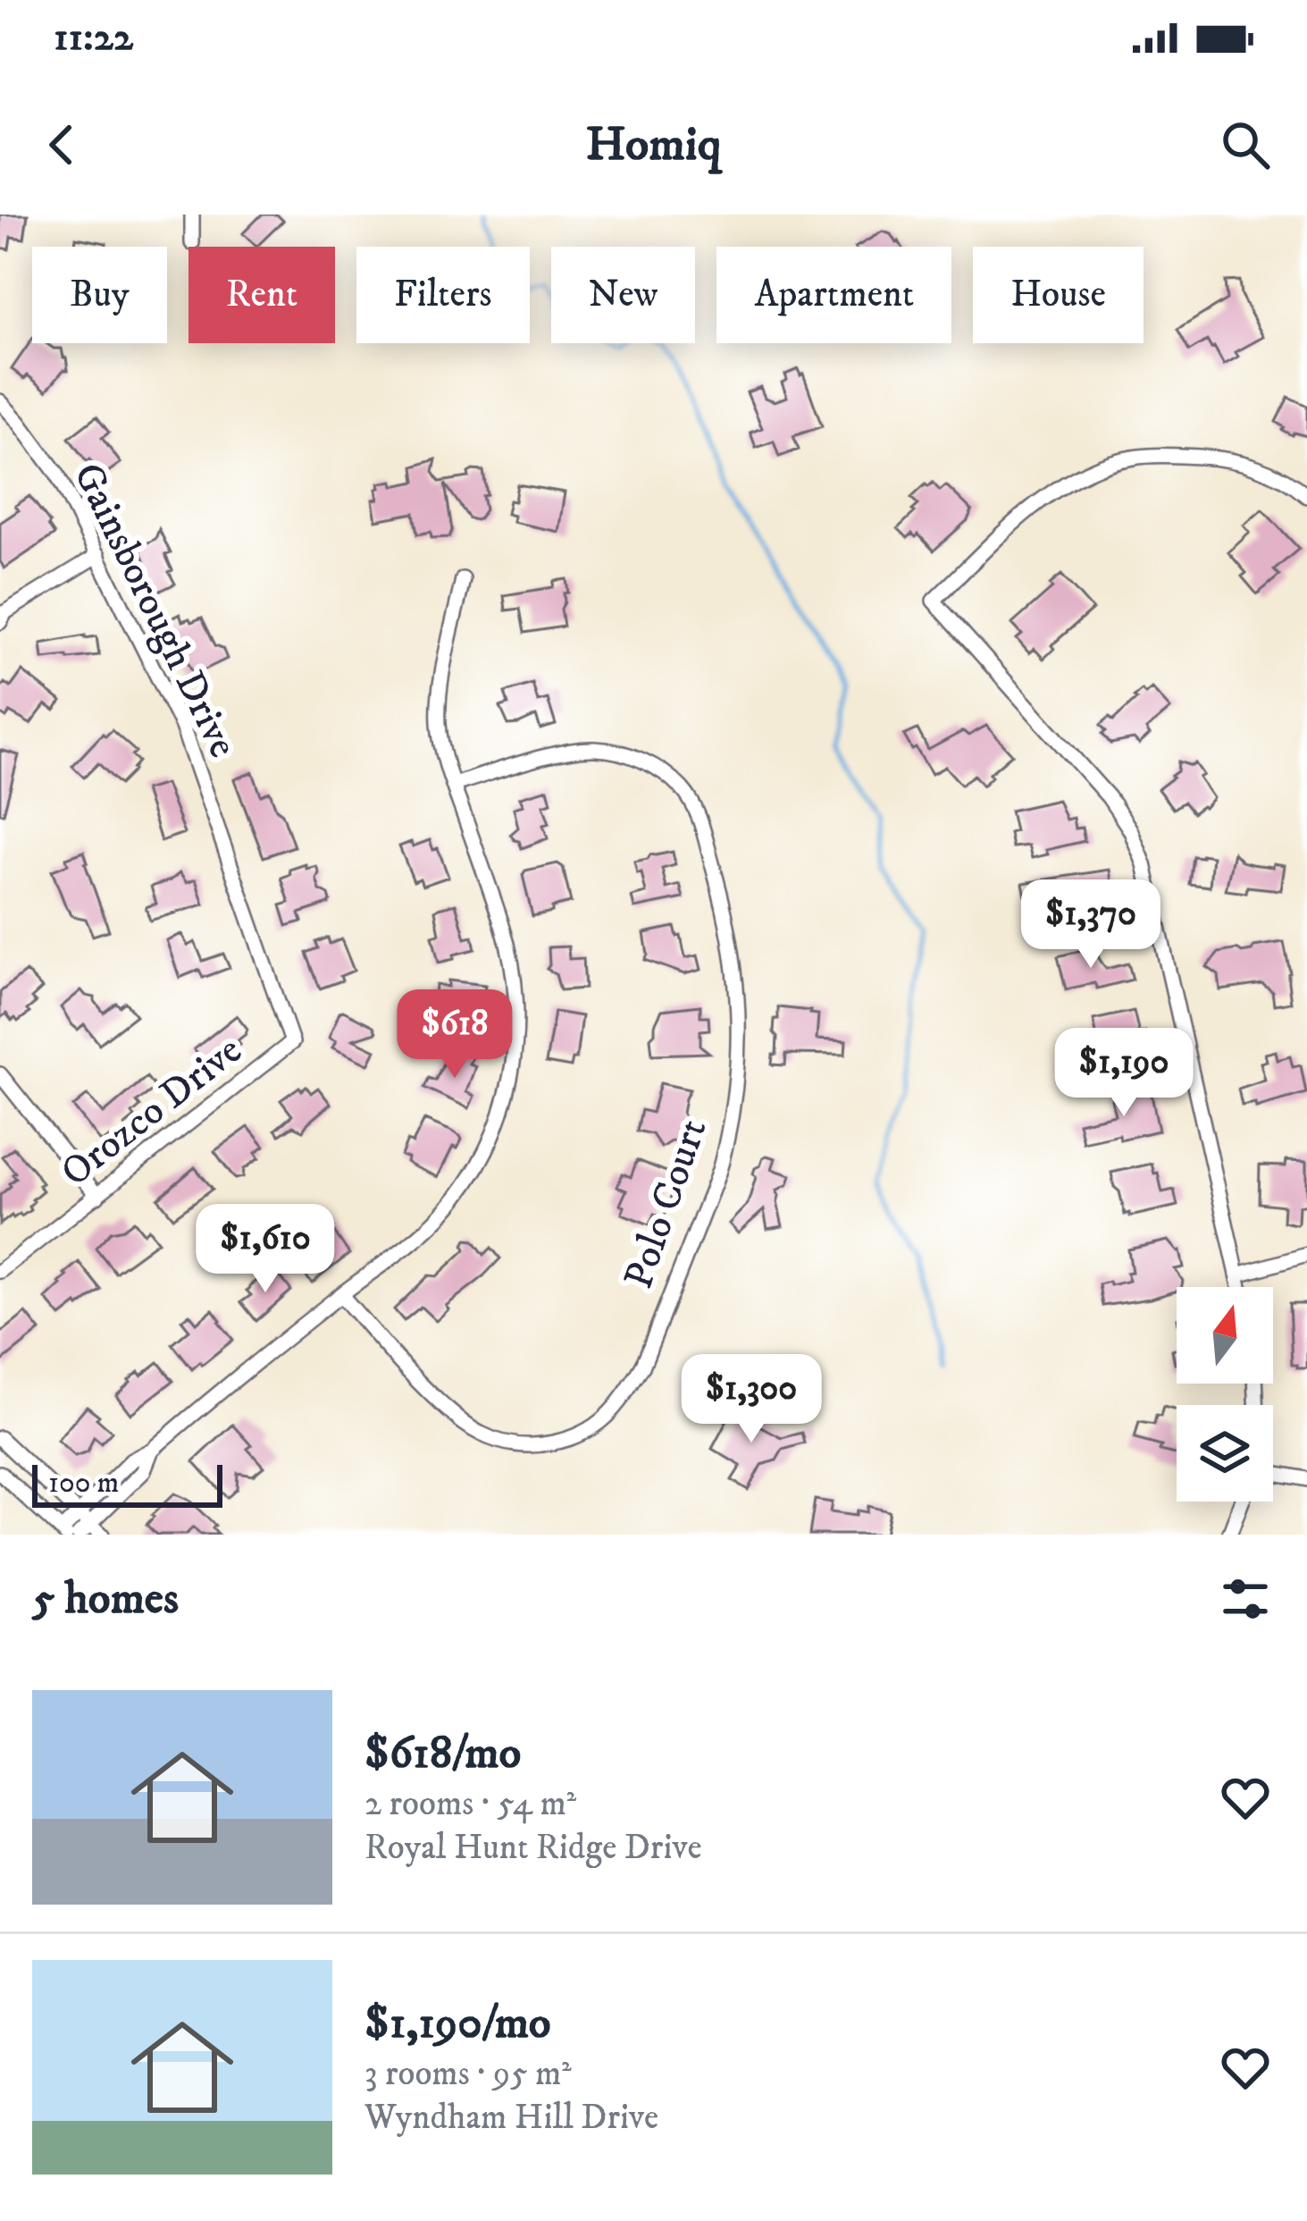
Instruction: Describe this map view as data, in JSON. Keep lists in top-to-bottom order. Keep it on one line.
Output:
{"streets":{"street":["Gainsborough Drive","Orozco Drive","Polo Court"]},"crossings":[["Gainsborough Drive","Orozco Drive"]],"scale_bar":"100 m","north":"top","page":{"status":"11:22","header":"Homiq","chip":["Buy","Rent","Filters","New","Apartment","House"],"price":["$1,370","$618","$1,190","$1,610","$1,300"],"scale":"100 m","heading":"5 homes","list":[{"name":"$618/mo","note":"2 rooms · 54 m² · Royal Hunt Ridge Drive"},{"name":"$1,190/mo","note":"3 rooms · 95 m² · Wyndham Hill Drive"}]}}
